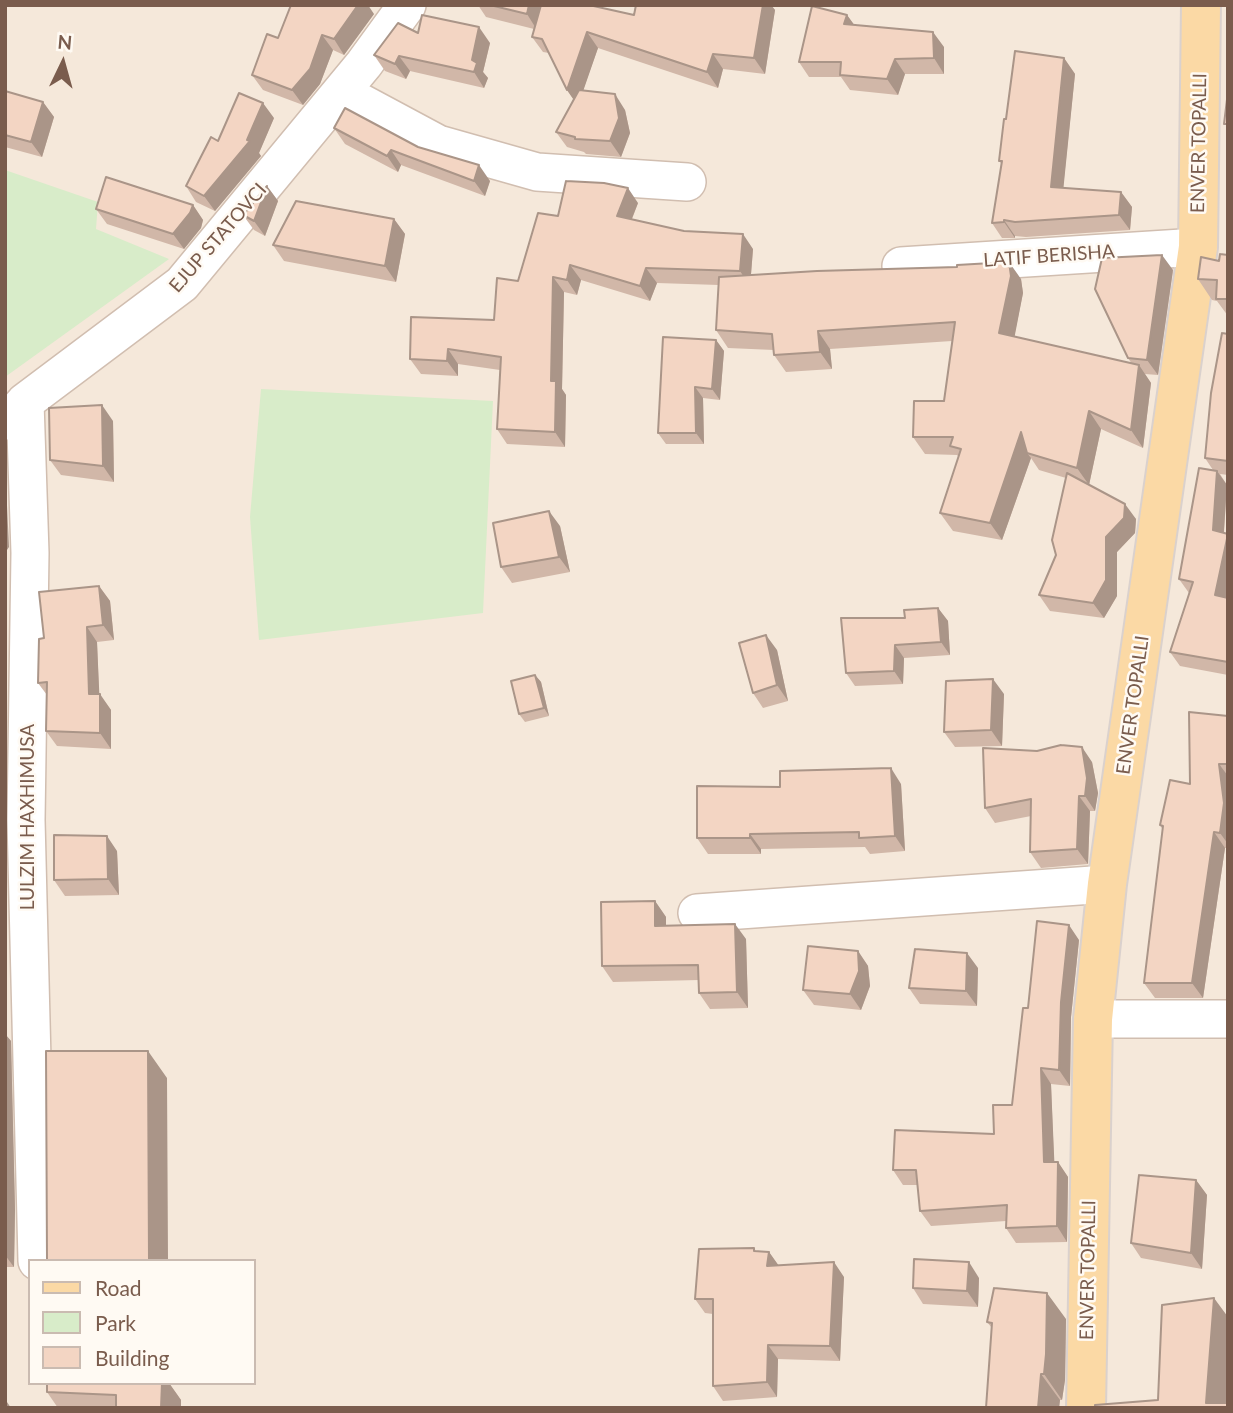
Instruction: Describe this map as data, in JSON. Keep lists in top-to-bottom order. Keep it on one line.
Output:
{"streets":{"main road":["ENVER TOPALLI"],"street":["EJUP STATOVCI","LATIF BERISHA","LULZIM HAXHIMUSA"]},"crossings":[["ENVER TOPALLI","LATIF BERISHA"],["EJUP STATOVCI","LULZIM HAXHIMUSA"]],"legend":["Road","Park","Building"],"north":"top"}
